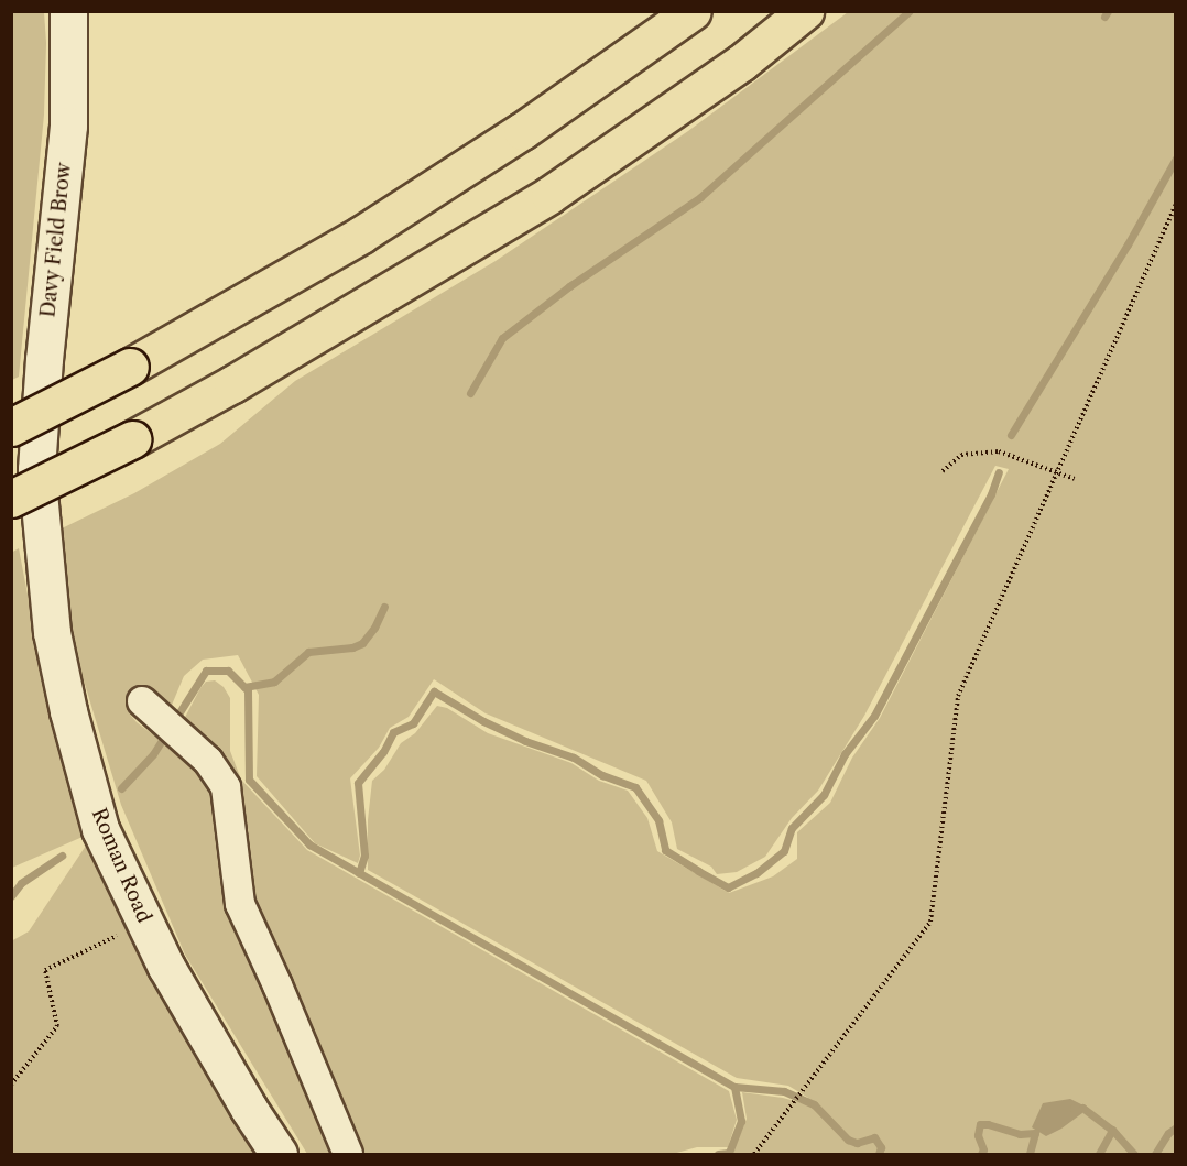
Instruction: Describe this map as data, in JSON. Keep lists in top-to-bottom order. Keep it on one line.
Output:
{"streets":{"street":["Davy Field Brow","Roman Road"]},"crossings":[["Davy Field Brow","Roman Road"]]}
